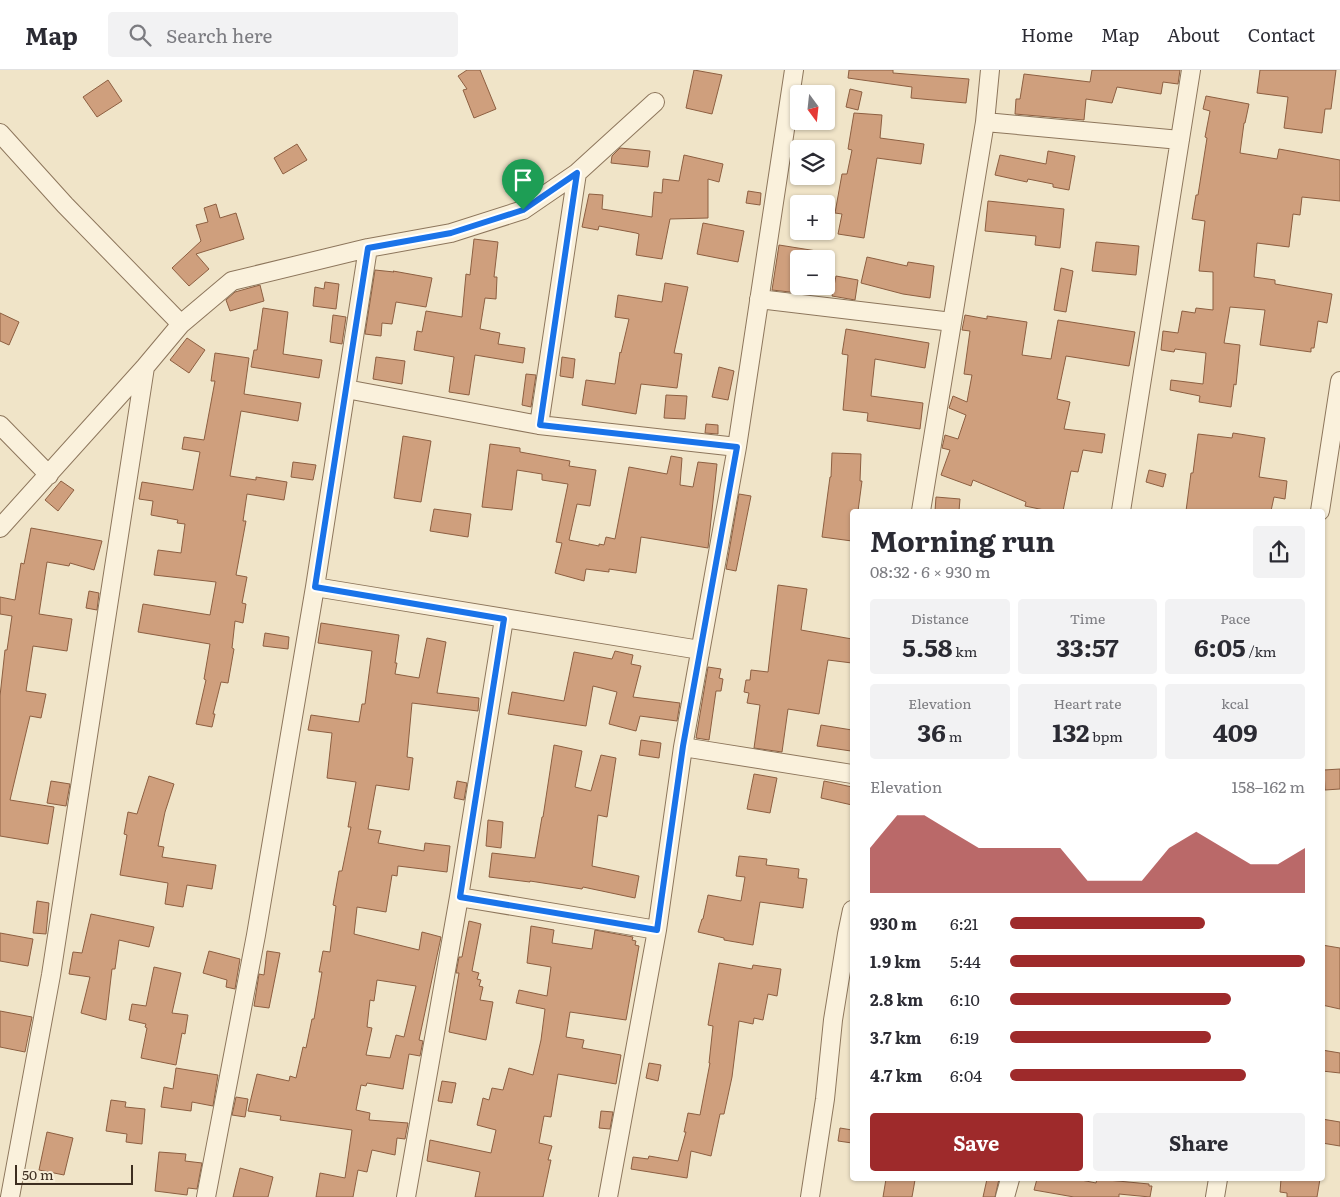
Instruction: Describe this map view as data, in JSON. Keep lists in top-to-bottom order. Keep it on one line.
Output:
{"scale_bar":"50 m","north":"bottom","page":{"header":"Map","search":"Search here","nav":["Home","Map","About","Contact"],"map_buttons":["+","−"],"heading":["Morning run","08:32 · 6 × 930 m"],"stats":[["Distance","5.58 km"],["Time","33:57"],["Pace","6:05 /km"],["Elevation","36 m"],["Heart rate","132 bpm"],["kcal","409"]],"chart":["Elevation","158–162 m"],"list":[{"name":"930 m","note":"6:21"},{"name":"1.9 km","note":"5:44"},{"name":"2.8 km","note":"6:10"},{"name":"3.7 km","note":"6:19"},{"name":"4.7 km","note":"6:04"}],"buttons":["Save","Share"],"scale":"50 m"}}
